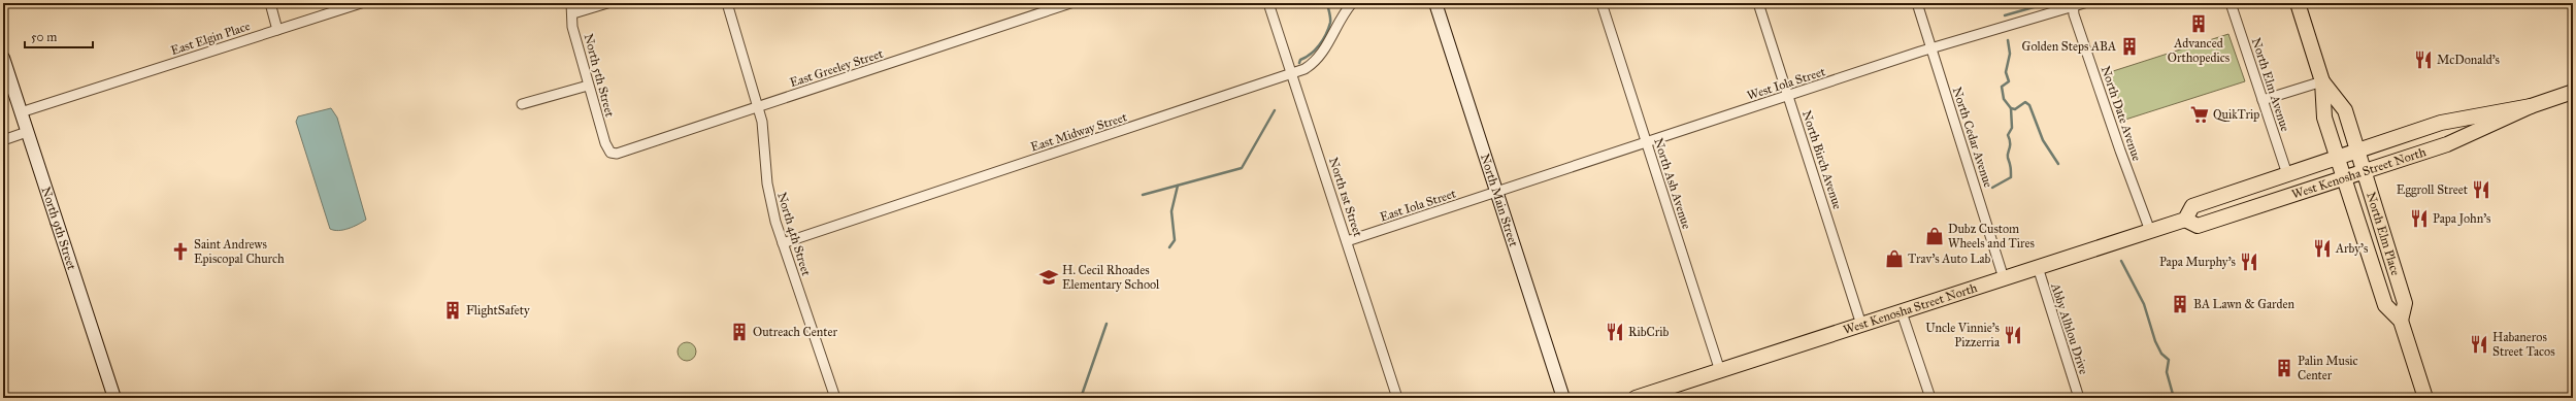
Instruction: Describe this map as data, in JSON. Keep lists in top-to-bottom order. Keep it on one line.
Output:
{"streets":{"main road":["West Kenosha Street North","North Main Street","North 9th Street","North Elm Place"],"street":["East Elgin Place","East Greeley Street","North 5th Street","West Iola Street","North Elm Avenue","North Date Avenue","East Midway Street","North Cedar Avenue","North Birch Avenue","North Ash Avenue","North 1st Street","East Iola Street","North 4th Street","Abby Alhlou Drive"]},"crossings":[["East Elgin Place","North 9th Street"],["East Greeley Street","North 5th Street"],["East Greeley Street","North 4th Street"],["West Iola Street","North Date Avenue"],["West Iola Street","North Cedar Avenue"],["West Iola Street","North Birch Avenue"],["West Iola Street","North Ash Avenue"],["West Iola Street","North Main Street"],["West Iola Street","East Iola Street"],["North Elm Avenue","West Kenosha Street North"],["North Date Avenue","West Kenosha Street North"],["East Midway Street","North 1st Street"],["East Midway Street","North 4th Street"],["North Cedar Avenue","West Kenosha Street North"],["North Birch Avenue","West Kenosha Street North"],["West Kenosha Street North","North Ash Avenue"],["West Kenosha Street North","North Elm Place"],["West Kenosha Street North","Abby Alhlou Drive"],["North 1st Street","East Iola Street"],["North Main Street","East Iola Street"]],"places":{"building":["Advanced Orthopedics","Golden Steps ABA","BA Lawn & Garden","FlightSafety","Outreach Center","Palin Music Center"],"restaurant":["McDonald's","Eggroll Street","Papa John's","Arby's","Papa Murphy's","RibCrib","Uncle Vinnie's Pizzerria","Habaneros Street Tacos"],"supermarket":["QuikTrip"],"shop":["Dubz Custom Wheels and Tires","Trav's Auto Lab"],"church":["Saint Andrews Episcopal Church"],"school or university":["H. Cecil Rhoades Elementary School"]},"scale_bar":"50 m"}
